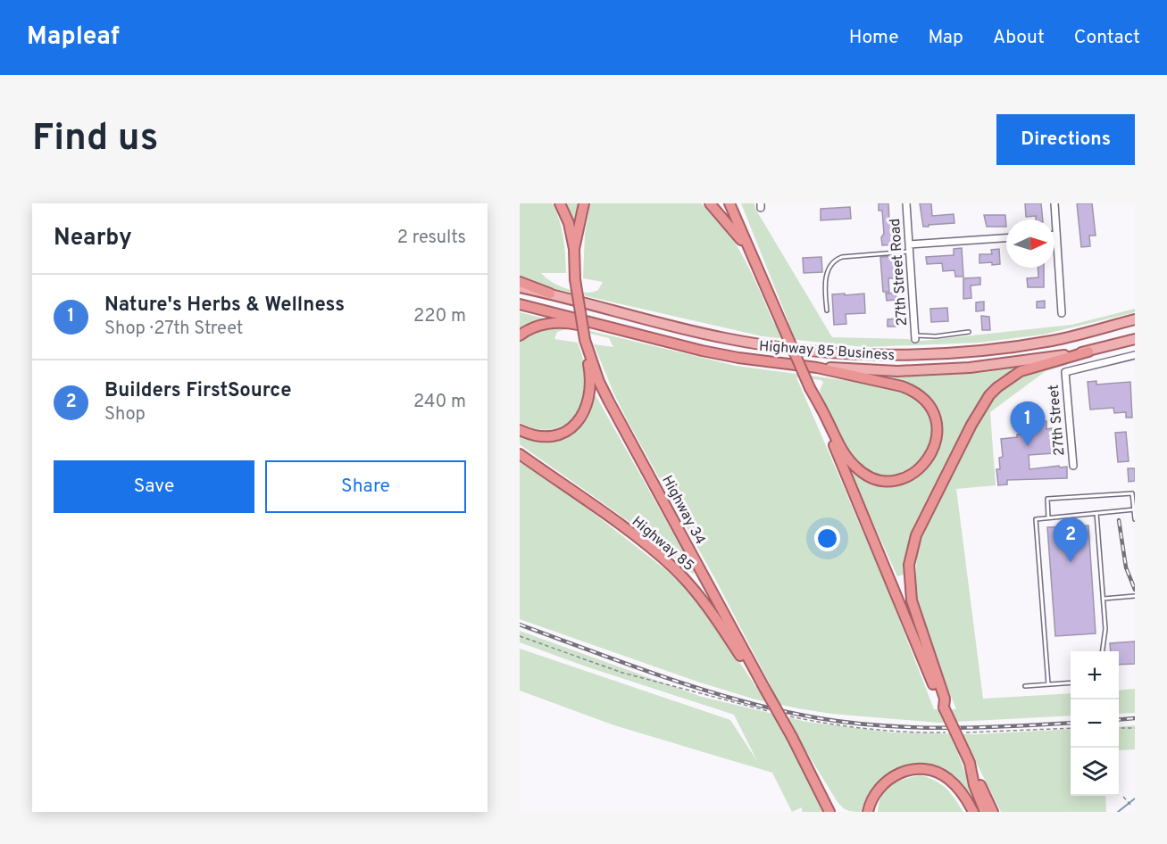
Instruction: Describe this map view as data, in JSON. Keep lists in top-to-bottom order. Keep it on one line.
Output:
{"streets":{"highway":["Highway 85 Business","Highway 34","Highway 85"],"street":["27th Street Road","27th Street"]},"crossings":[["Highway 34","Highway 85"]],"north":"right","page":{"header":"Mapleaf","nav":["Home","Map","About","Contact"],"buttons":["Directions",["Save","Share"]],"title":"Find us","heading":["Nearby","2 results"],"list":[{"mark":"1","name":"Nature's Herbs & Wellness","note":"Shop · 27th Street","value":"220 m"},{"mark":"2","name":"Builders FirstSource","note":"Shop","value":"240 m"}],"pins":["1","2"],"map_buttons":["+","−"]}}
